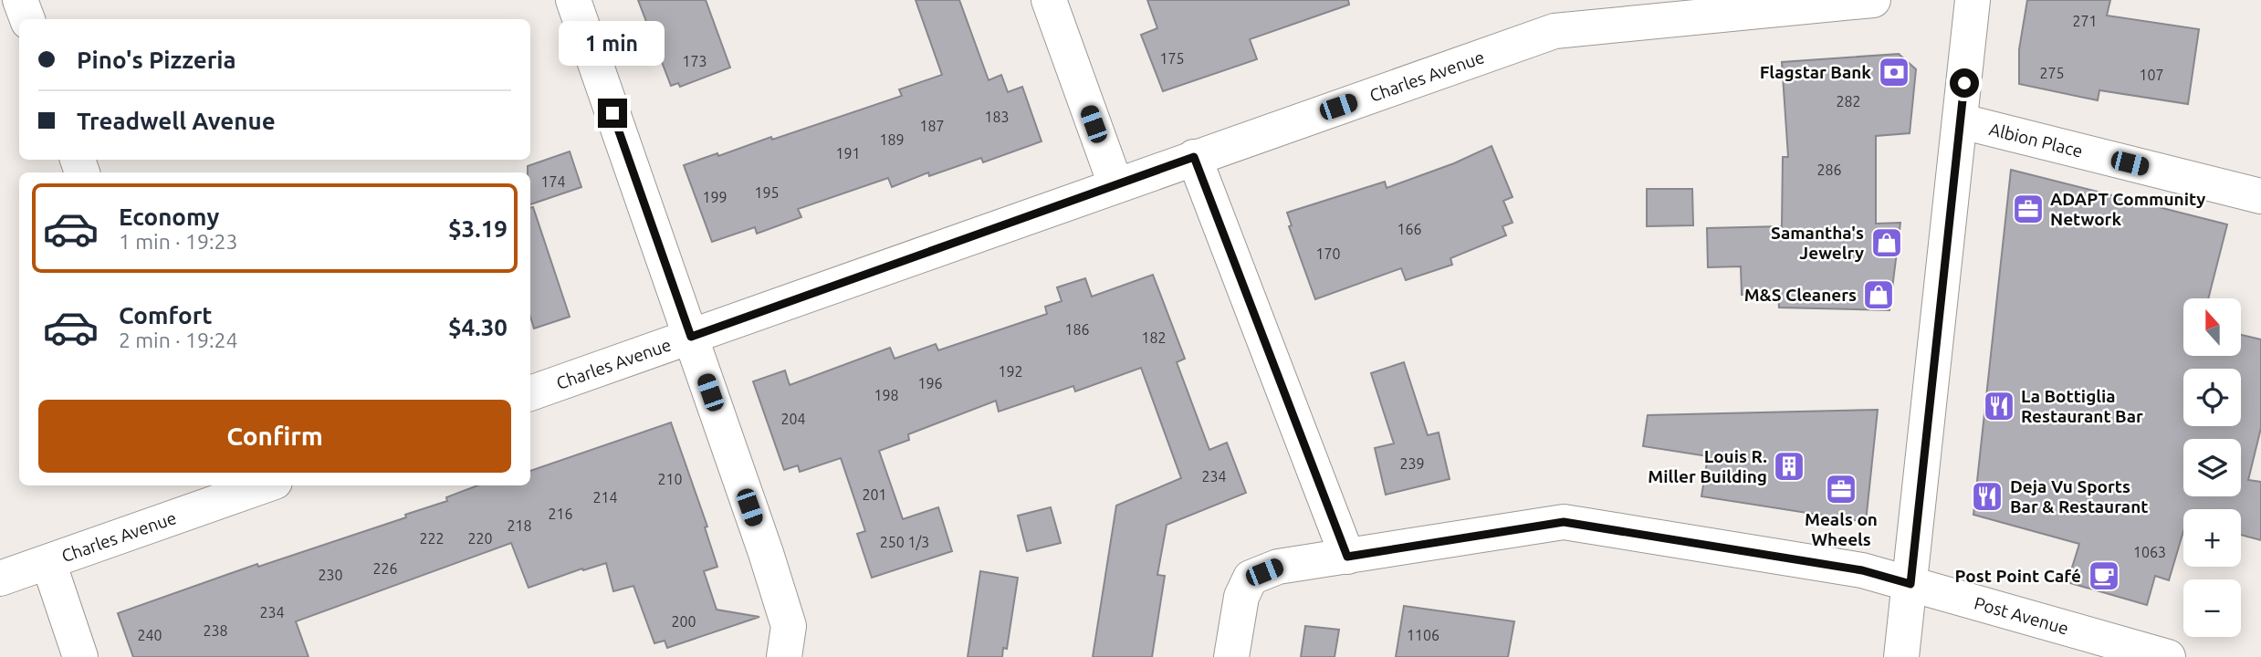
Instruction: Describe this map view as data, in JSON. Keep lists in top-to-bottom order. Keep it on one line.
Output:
{"streets":{"street":["Charles Avenue","Albion Place","Post Avenue"]},"places":{"bank":["Flagstar Bank"],"office":["ADAPT Community Network","Meals on Wheels"],"shop":["Samantha's Jewelry","M&S Cleaners"],"restaurant":["La Bottiglia Restaurant Bar","Deja Vu Sports Bar & Restaurant"],"building":["Louis R. Miller Building"],"cafe":["Post Point Café"]},"house_numbers":["271","175","173","275","107","282","183","187","189","191","286","174","195","199","166","170","186","182","192","196","198","204","239","234","210","201","214","216","218","222","220","250 1/3","1063","226","230","234","200","238","240","1106"],"north":"top","page":{"banner":["Pino's Pizzeria","Treadwell Avenue"],"bubble":"1 min","list":[{"name":"Economy","note":"1 min · 19:23","value":"$3.19"},{"name":"Comfort","note":"2 min · 19:24","value":"$4.30"}],"map_buttons":["+","−"],"buttons":"Confirm"}}
